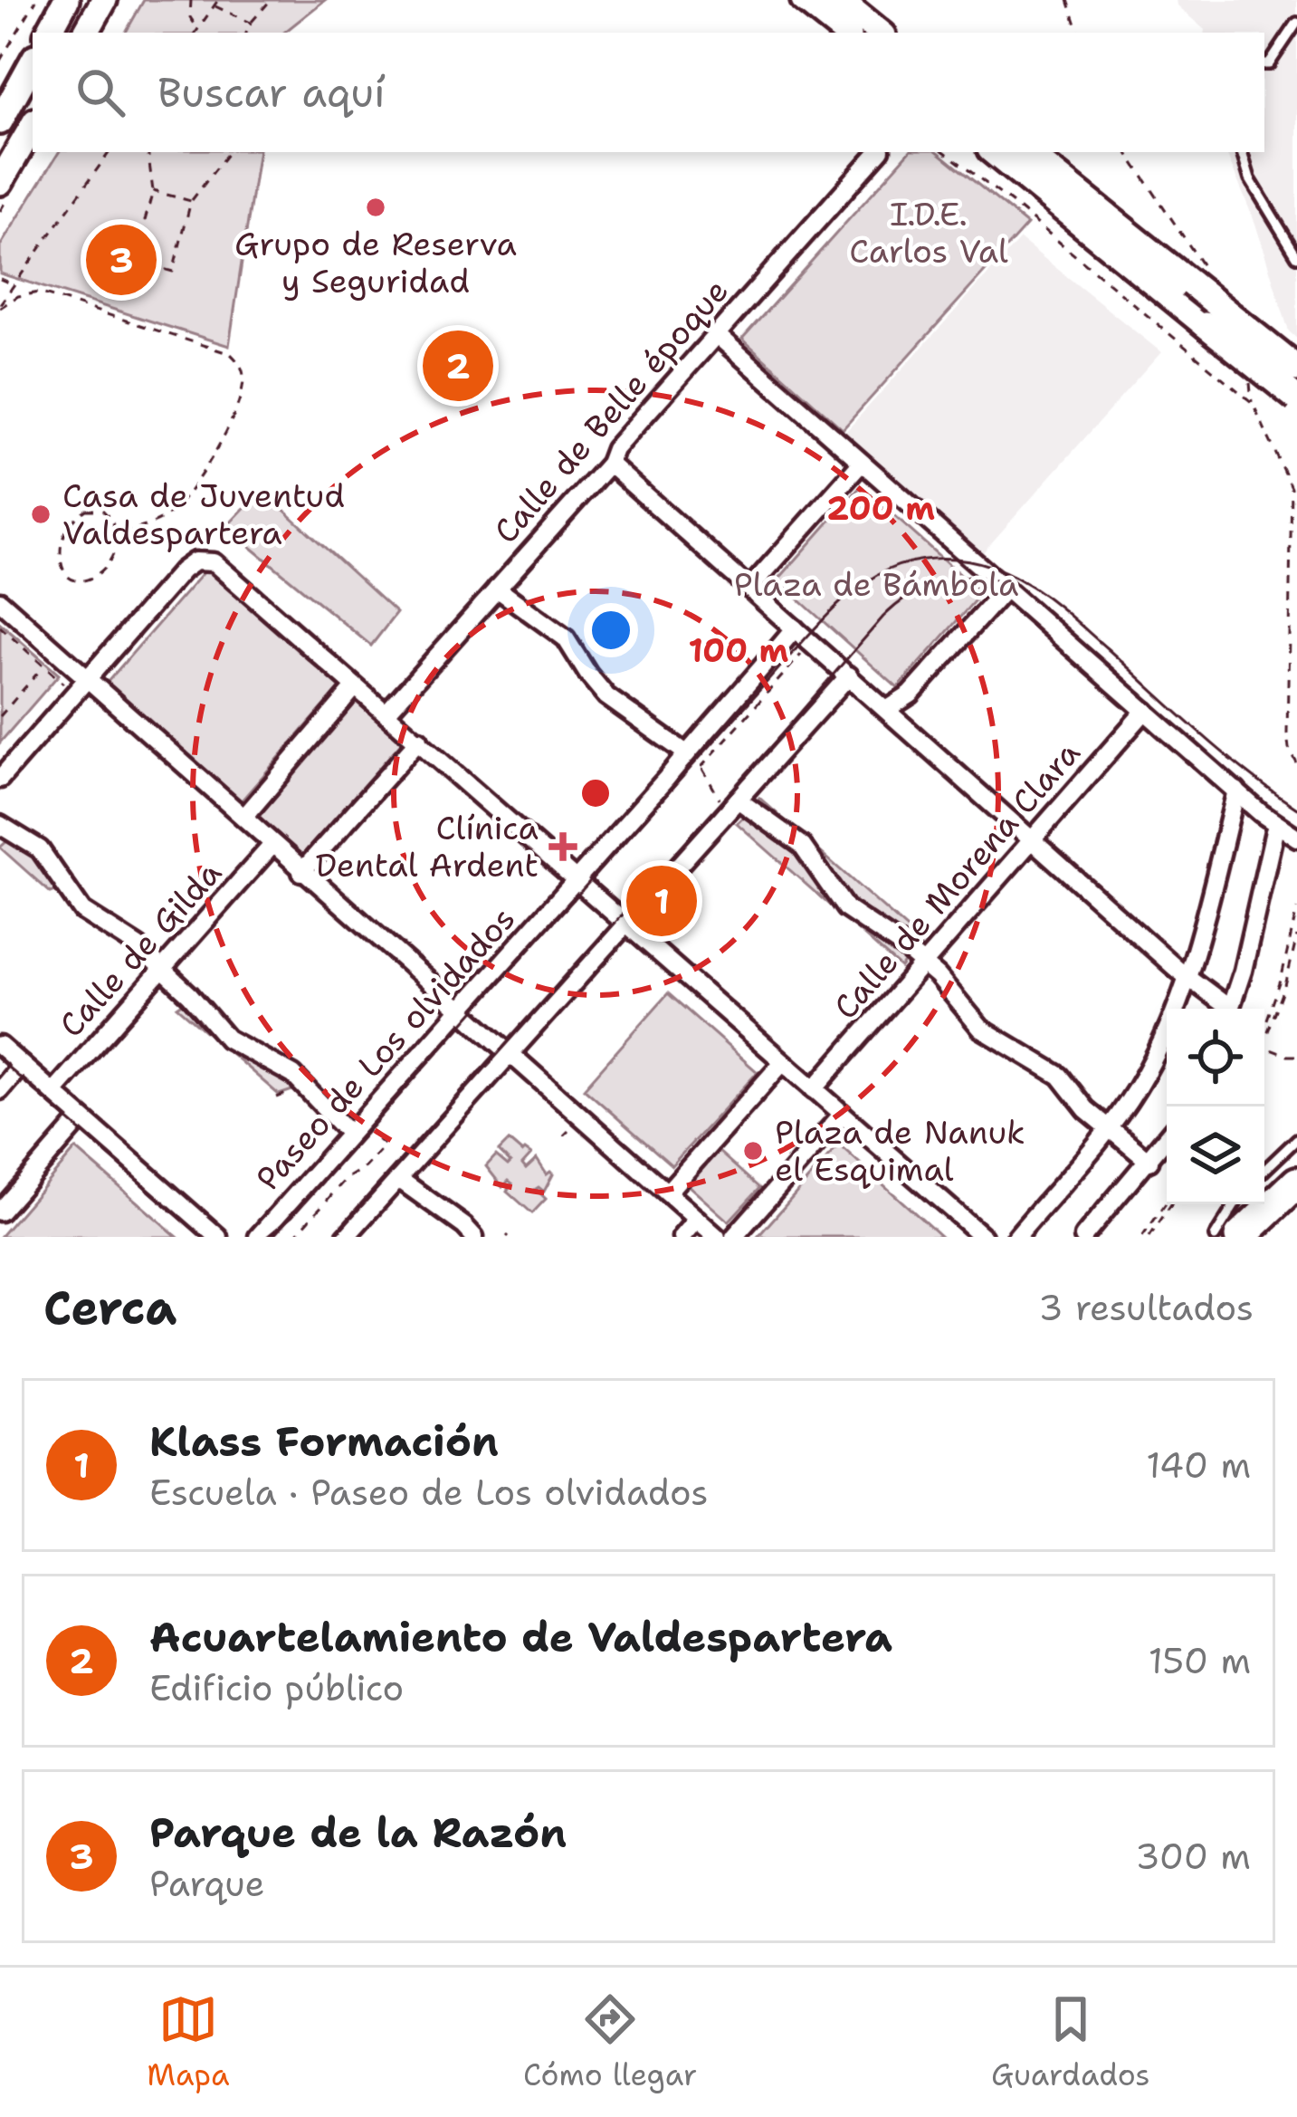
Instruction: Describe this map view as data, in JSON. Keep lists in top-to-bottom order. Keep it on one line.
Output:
{"streets":{"street":["Calle de Belle époque","Calle de Morena Clara","Calle de Gilda","Paseo de Los olvidados"]},"parks":["I.D.E. Carlos Val","Plaza de Bámbola"],"places":{"other":["Grupo de Reserva y Seguridad","Casa de Juventud Valdespartera","Plaza de Nanuk el Esquimal"],"health":["Clínica Dental Ardent"]},"page":{"search":"Buscar aquí","pins":["3","2","1"],"heading":["Cerca","3 resultados"],"list":[{"mark":"1","name":"Klass Formación","note":"Escuela · Paseo de Los olvidados","value":"140 m"},{"mark":"2","name":"Acuartelamiento de Valdespartera","note":"Edificio público","value":"150 m"},{"mark":"3","name":"Parque de la Razón","note":"Parque","value":"300 m"}],"nav":["Mapa","Cómo llegar","Guardados"]},"rings":["200 m","100 m"]}
